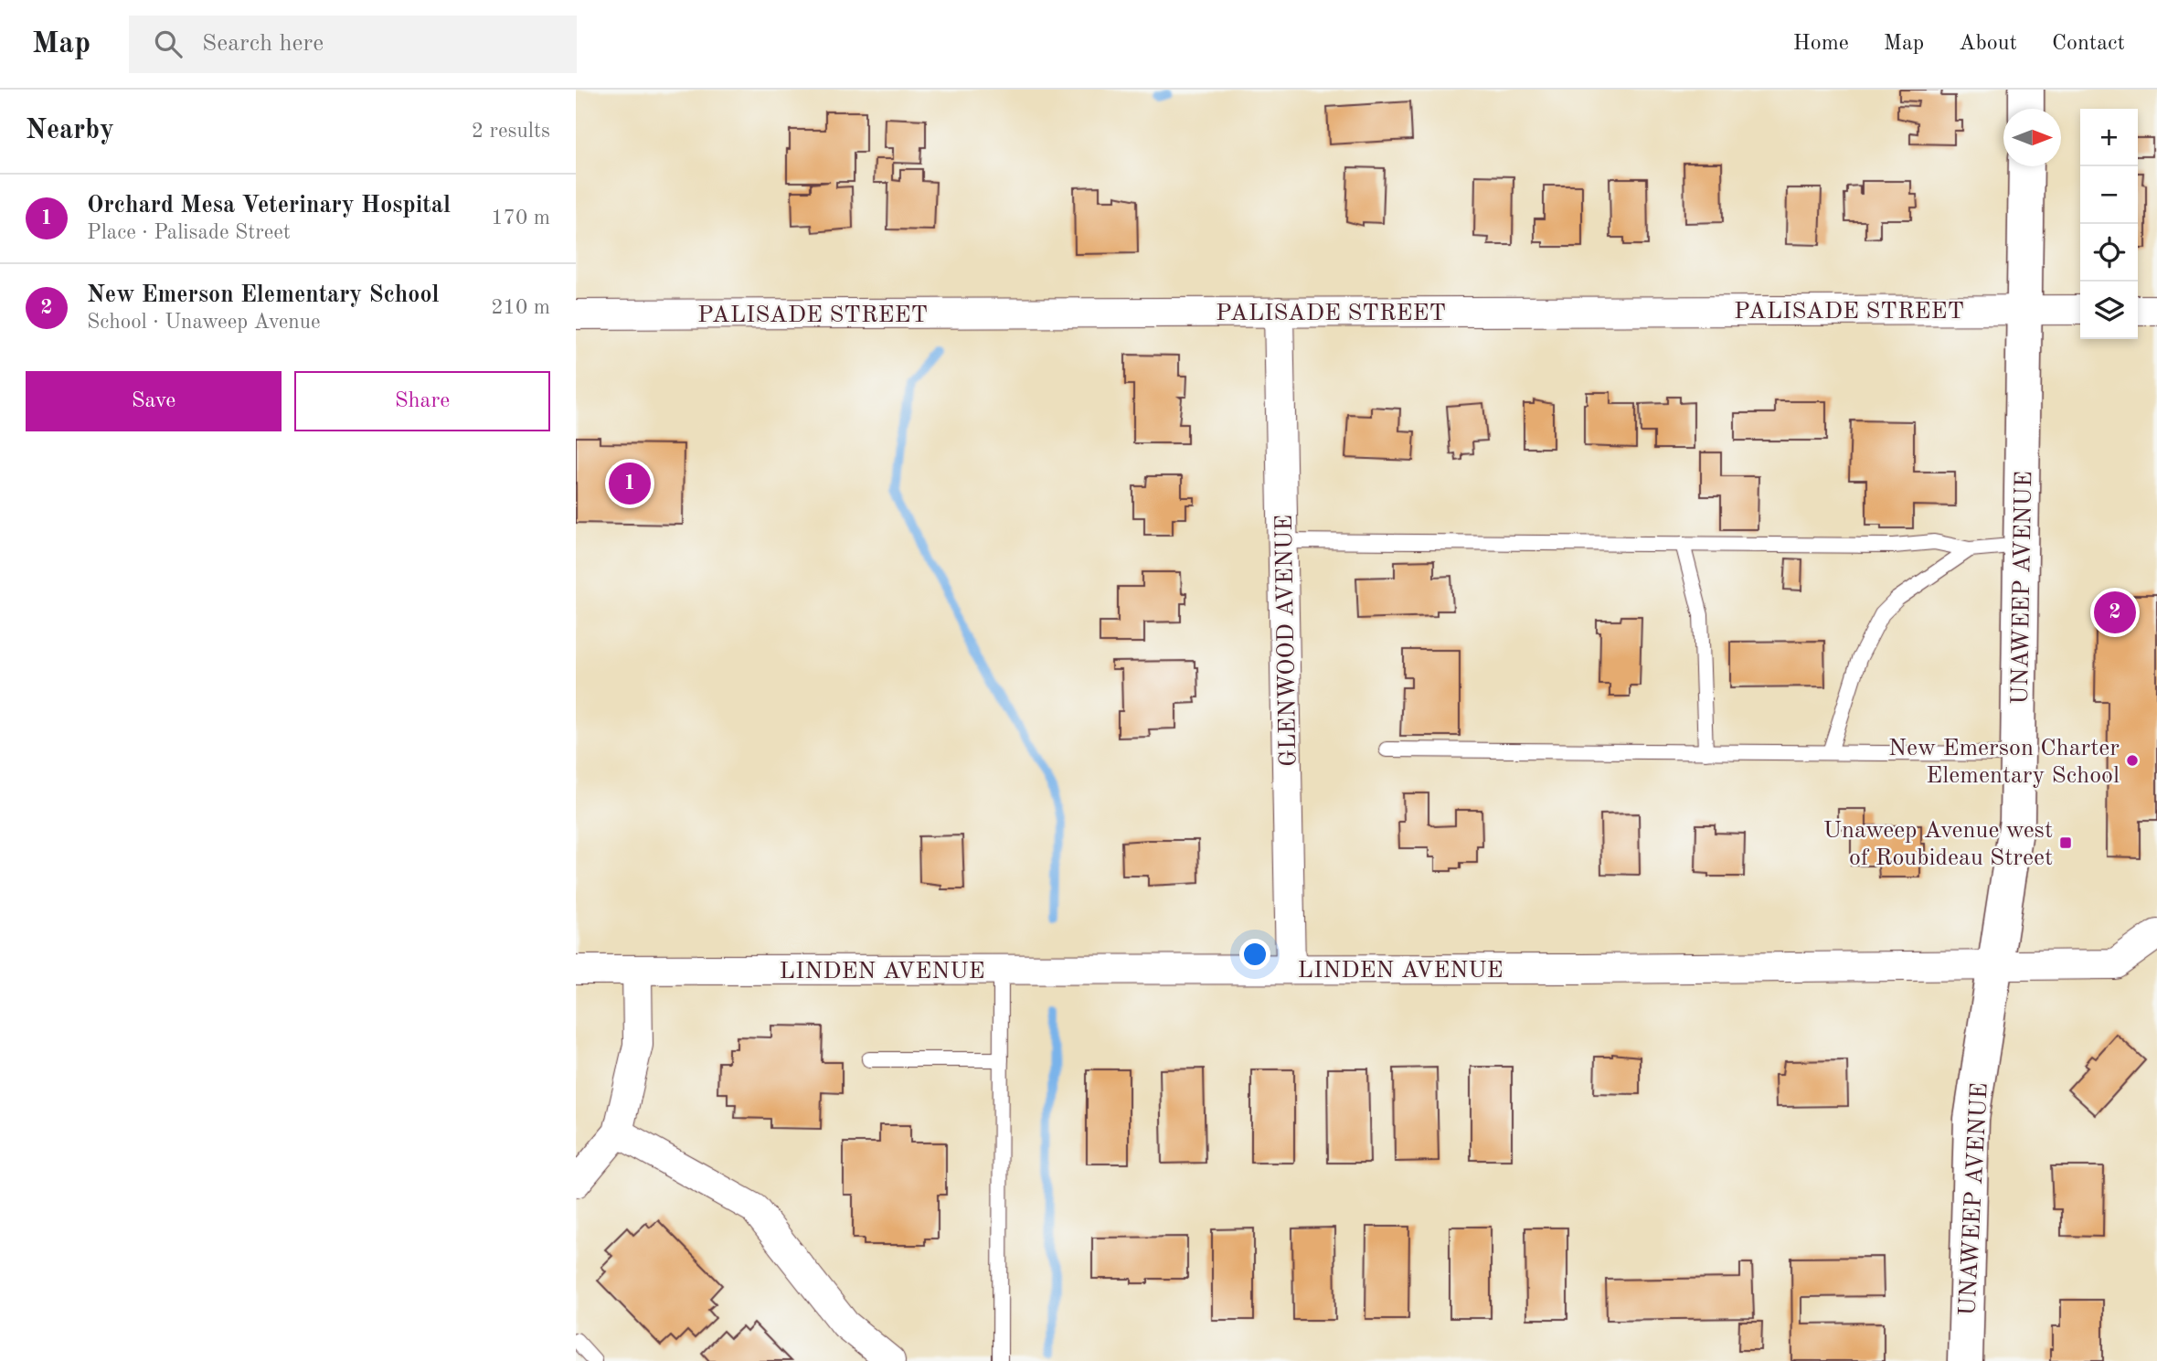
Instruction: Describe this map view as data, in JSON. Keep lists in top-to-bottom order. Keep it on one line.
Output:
{"streets":{"main road":["UNAWEEP AVENUE"],"street":["PALISADE STREET","GLENWOOD AVENUE","LINDEN AVENUE"]},"crossings":[["PALISADE STREET","UNAWEEP AVENUE"],["PALISADE STREET","GLENWOOD AVENUE"],["UNAWEEP AVENUE","LINDEN AVENUE"],["GLENWOOD AVENUE","LINDEN AVENUE"]],"places":{"other":["New Emerson Charter Elementary School"],"transit":["Unaweep Avenue west of Roubideau Street"]},"north":"right","page":{"header":"Map","search":"Search here","nav":["Home","Map","About","Contact"],"heading":["Nearby","2 results"],"map_buttons":["+","−"],"list":[{"mark":"1","name":"Orchard Mesa Veterinary Hospital","note":"Place · Palisade Street","value":"170 m"},{"mark":"2","name":"New Emerson Elementary School","note":"School · Unaweep Avenue","value":"210 m"}],"buttons":["Save","Share"],"pins":["1","2"]}}
